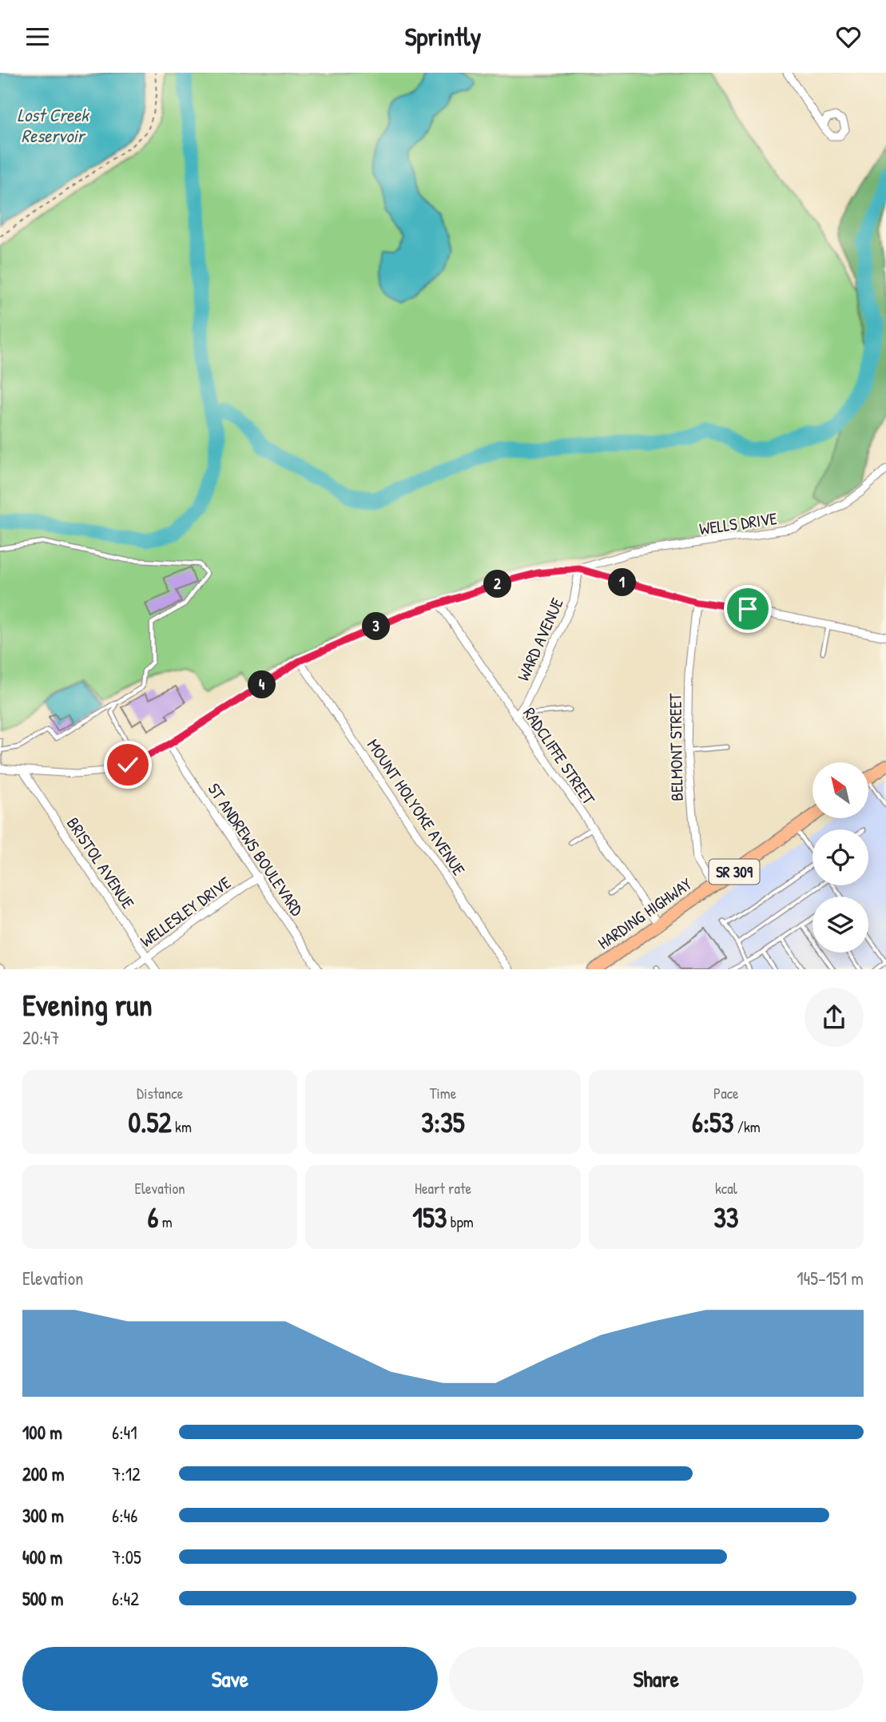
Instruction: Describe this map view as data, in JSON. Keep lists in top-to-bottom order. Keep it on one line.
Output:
{"streets":{"main road":["SR 309","HARDING HIGHWAY"],"street":["WELLS DRIVE","WARD AVENUE","BELMONT STREET","RADCLIFFE STREET","MOUNT HOLYOKE AVENUE","ST ANDREWS BOULEVARD","BRISTOL AVENUE","WELLESLEY DRIVE"]},"crossings":[["WELLS DRIVE","WARD AVENUE"],["WARD AVENUE","RADCLIFFE STREET"],["BELMONT STREET","HARDING HIGHWAY"],["RADCLIFFE STREET","HARDING HIGHWAY"],["ST ANDREWS BOULEVARD","WELLESLEY DRIVE"],["BRISTOL AVENUE","WELLESLEY DRIVE"]],"water":["Lost Creek Reservoir"],"north":"top left","page":{"header":"Sprintly","pins":["1","2","3","4"],"heading":["Evening run","20:47"],"stats":[["Distance","0.52 km"],["Time","3:35"],["Pace","6:53 /km"],["Elevation","6 m"],["Heart rate","153 bpm"],["kcal","33"]],"chart":["Elevation","145–151 m"],"list":[{"name":"100 m","note":"6:41"},{"name":"200 m","note":"7:12"},{"name":"300 m","note":"6:46"},{"name":"400 m","note":"7:05"},{"name":"500 m","note":"6:42"}],"buttons":["Save","Share"]}}
